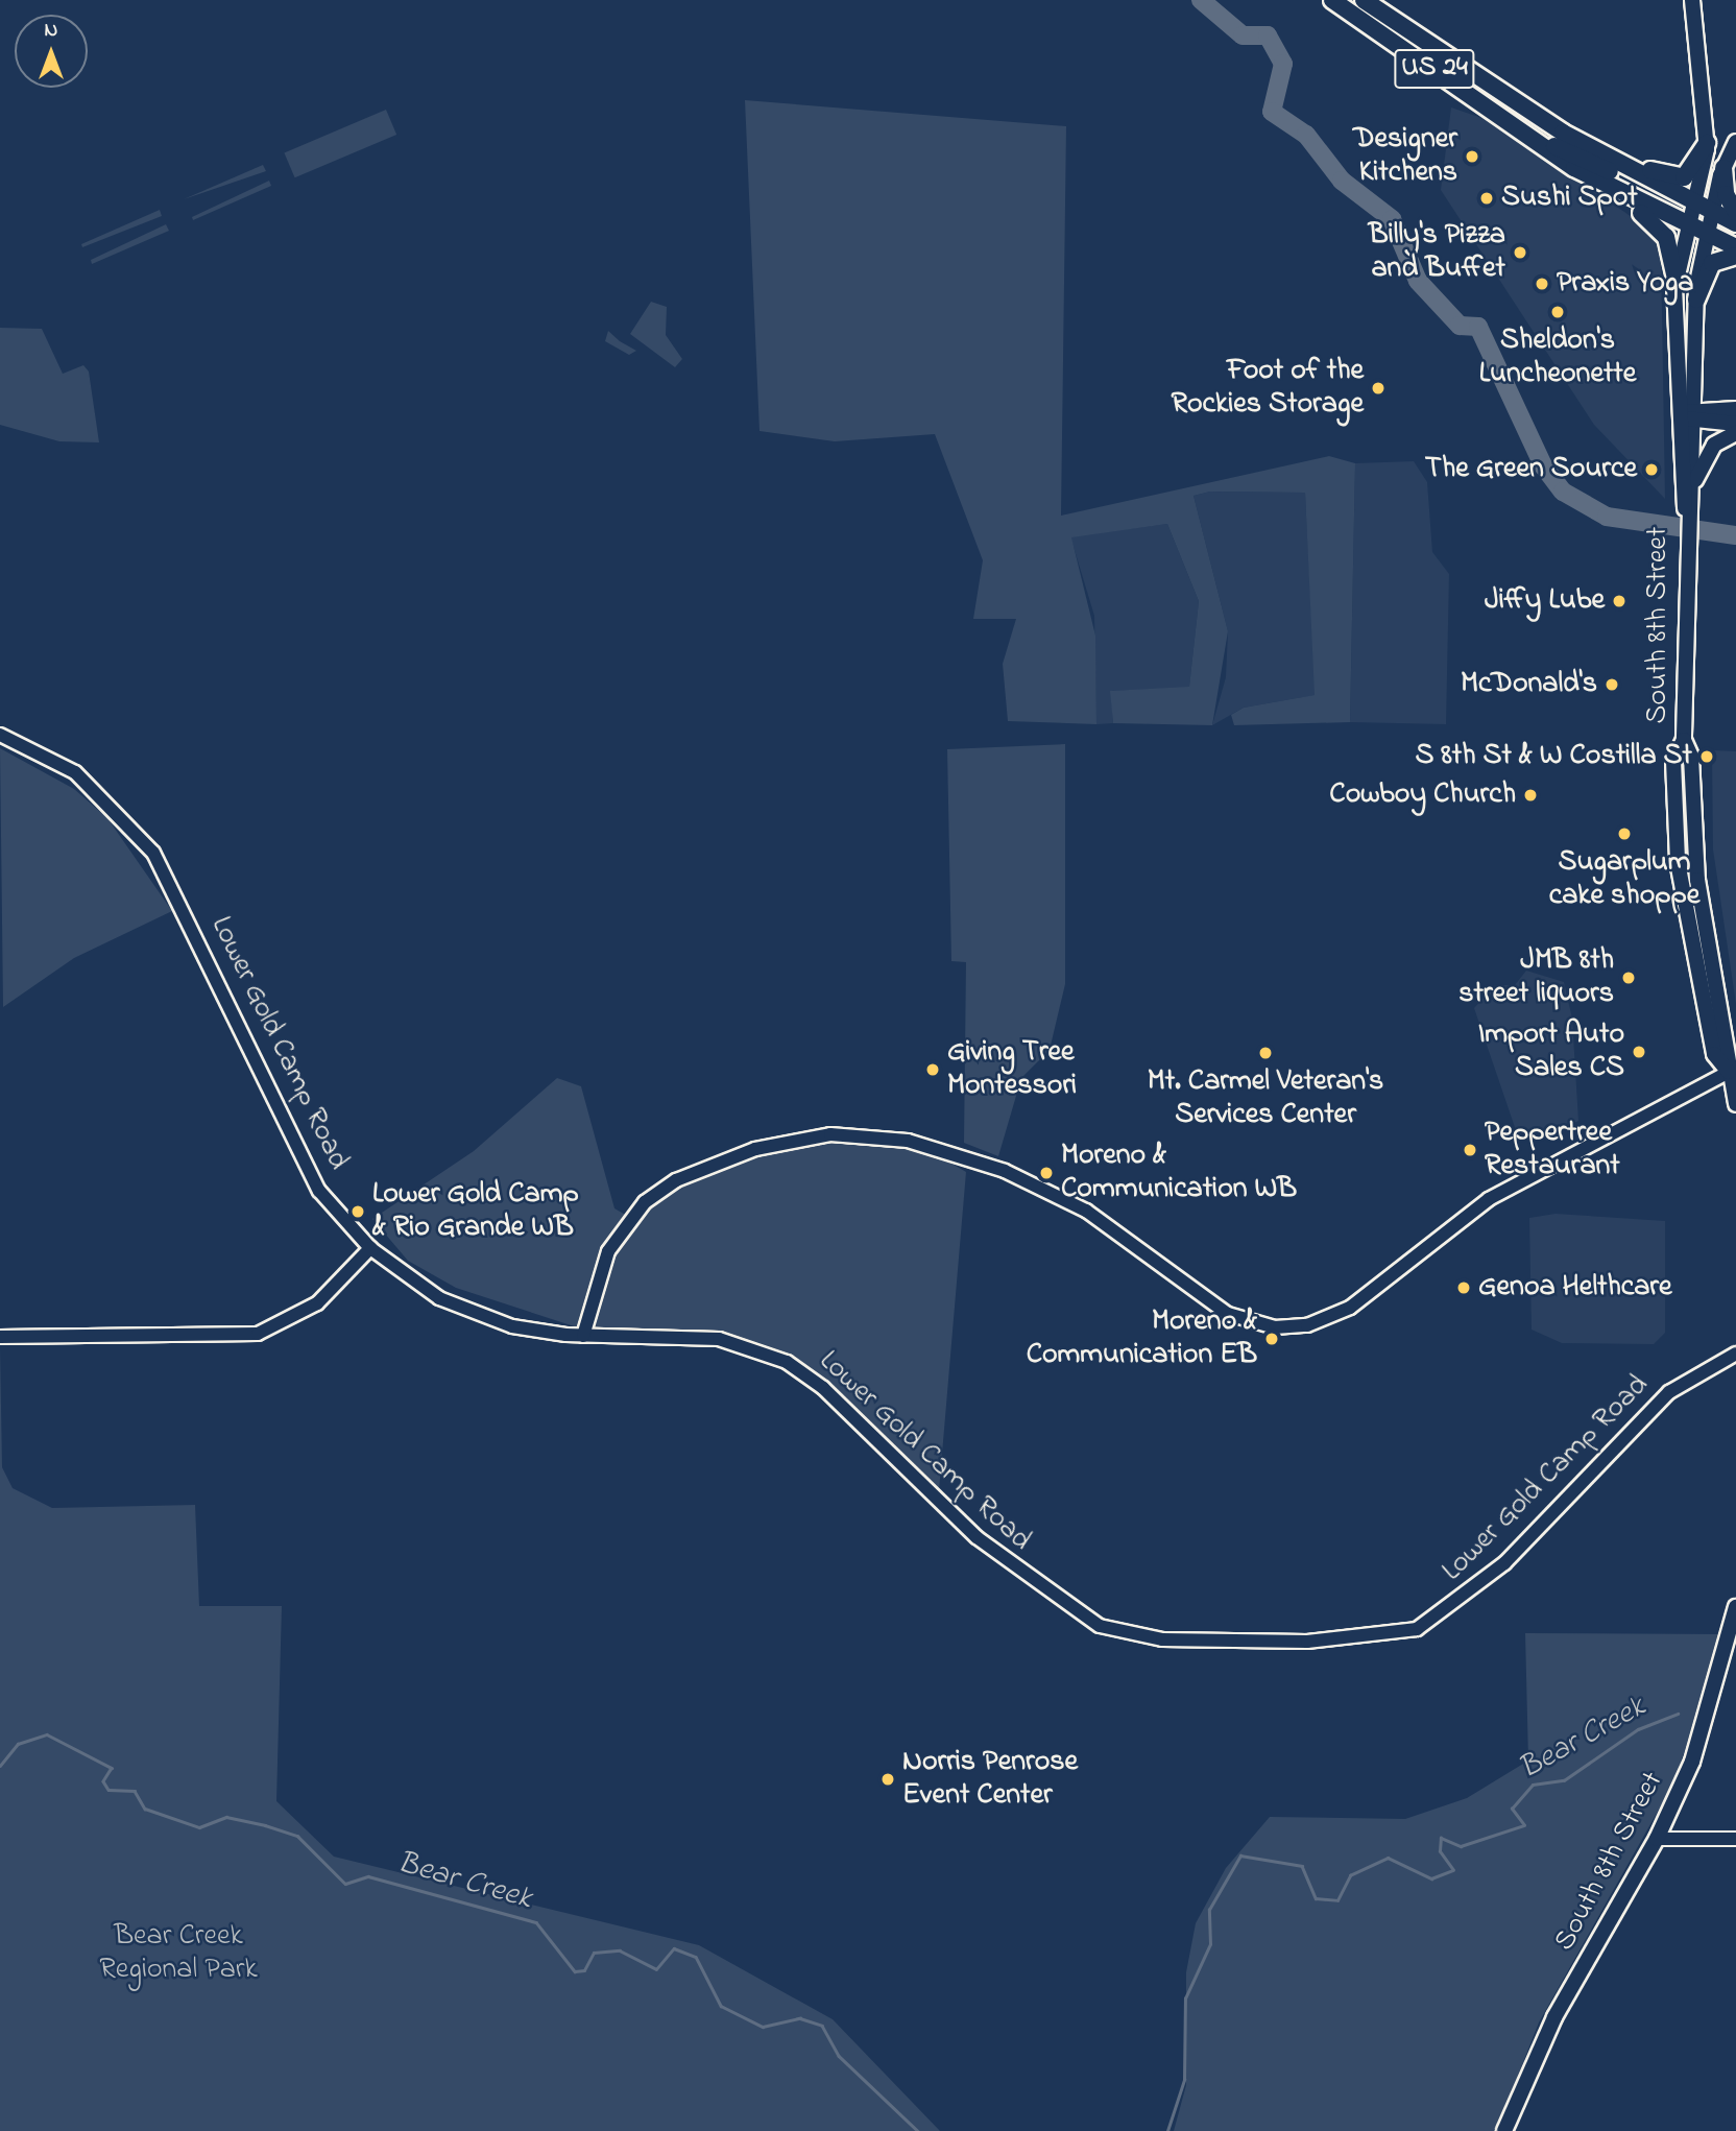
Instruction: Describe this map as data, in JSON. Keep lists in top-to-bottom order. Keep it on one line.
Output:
{"streets":{"highway":["US 24"],"main road":["South 8th Street"],"street":["Lower Gold Camp Road"]},"crossings":[["US 24","South 8th Street"]],"water":["Bear Creek"],"parks":["Bear Creek Regional Park"],"places":["Designer Kitchens","Sushi Spot","Billy's Pizza and Buffet","Praxis Yoga","Sheldon's Luncheonette","Foot of the Rockies Storage","The Green Source","Jiffy Lube","McDonald's","S 8th St & W Costilla St","Cowboy Church","Sugarplum cake shoppe","JMB 8th street liquors","Import Auto Sales CS","Mt. Carmel Veteran's Services Center","Giving Tree Montessori","Peppertree Restaurant","Moreno & Communication WB","Lower Gold Camp & Rio Grande WB","Genoa Helthcare","Moreno & Communication EB","Norris Penrose Event Center"],"north":"top"}
